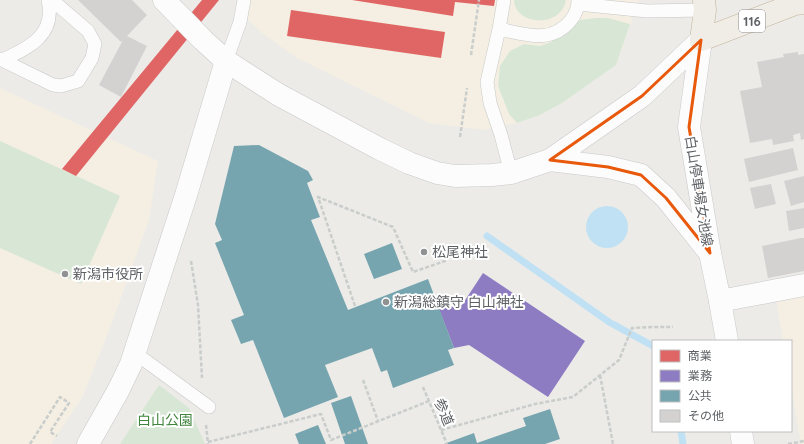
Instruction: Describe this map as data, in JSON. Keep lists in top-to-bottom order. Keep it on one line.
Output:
{"streets":{"highway":["116"],"main road":["白山停車場女池線"],"path":["参道"]},"crossings":[["116","白山停車場女池線"]],"parks":["白山公園"],"places":["松尾神社","新潟市役所","新潟総鎮守 白山神社"],"legend":["商業","業務","公共","その他"]}
